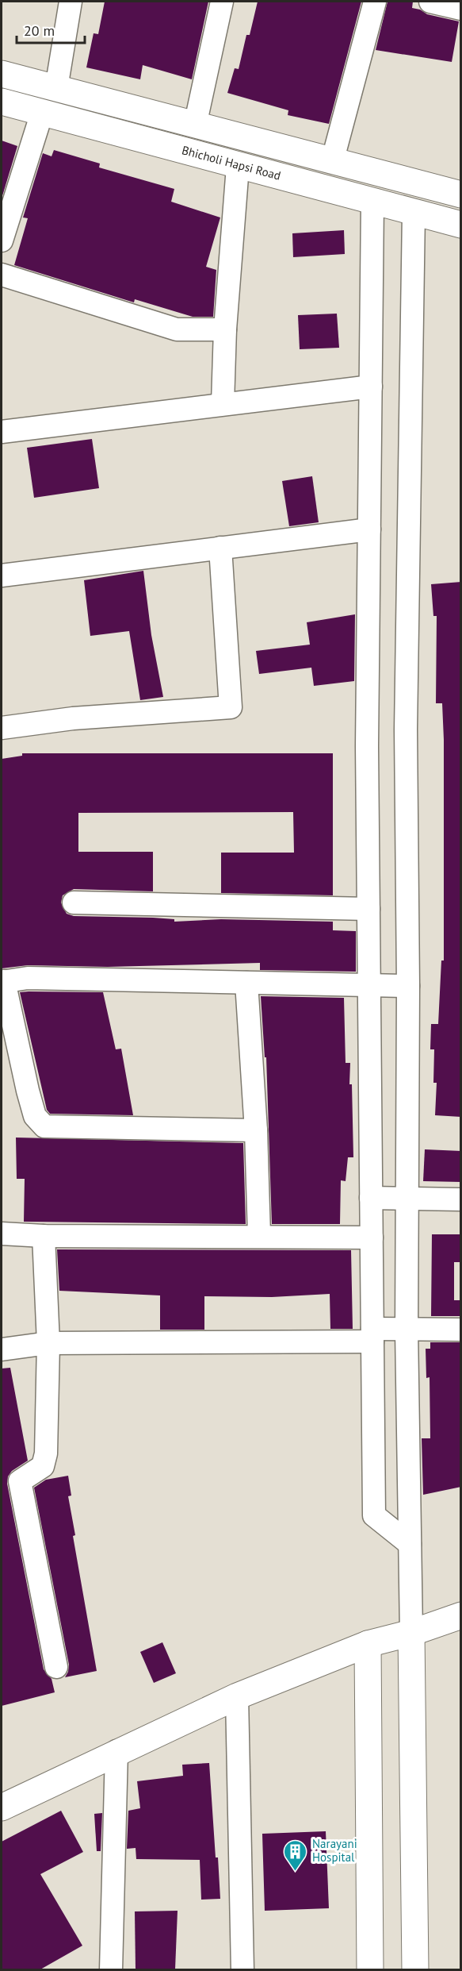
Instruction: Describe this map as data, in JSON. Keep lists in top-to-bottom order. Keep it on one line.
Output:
{"streets":{"street":["Bhicholi Hapsi Road"]},"places":{"building":["Narayani Hospital"]},"scale_bar":"20 m"}
